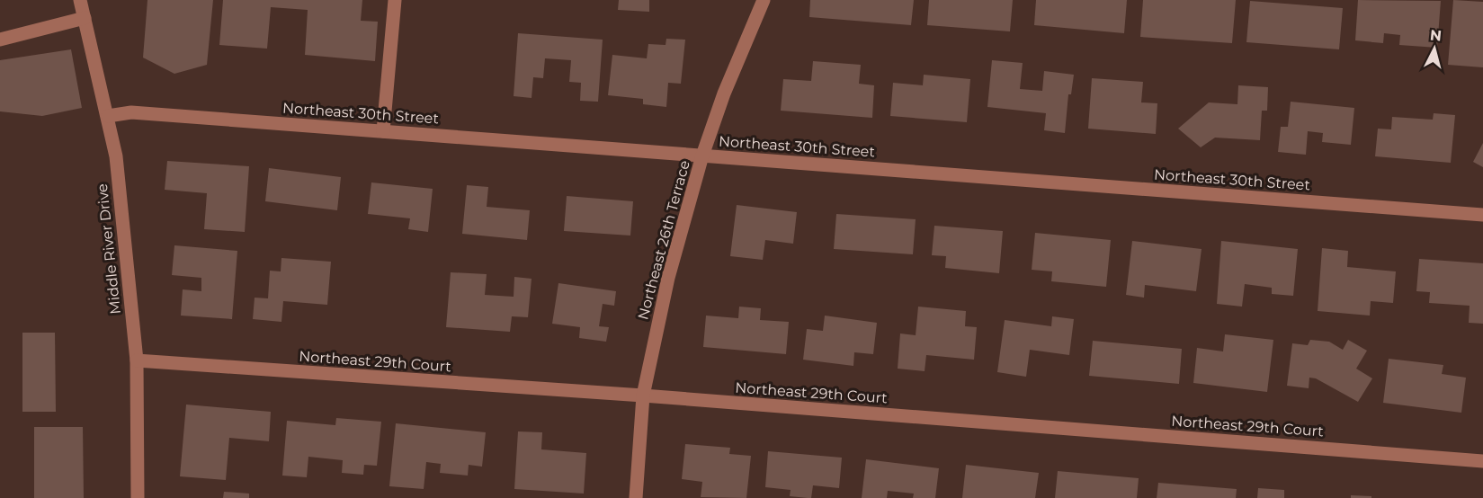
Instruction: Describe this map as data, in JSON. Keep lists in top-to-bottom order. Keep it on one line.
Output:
{"streets":{"street":["Northeast 30th Street","Northeast 26th Terrace","Middle River Drive","Northeast 29th Court"]},"crossings":[["Northeast 30th Street","Northeast 26th Terrace"],["Northeast 30th Street","Middle River Drive"],["Northeast 26th Terrace","Northeast 29th Court"],["Middle River Drive","Northeast 29th Court"]],"north":"top"}
